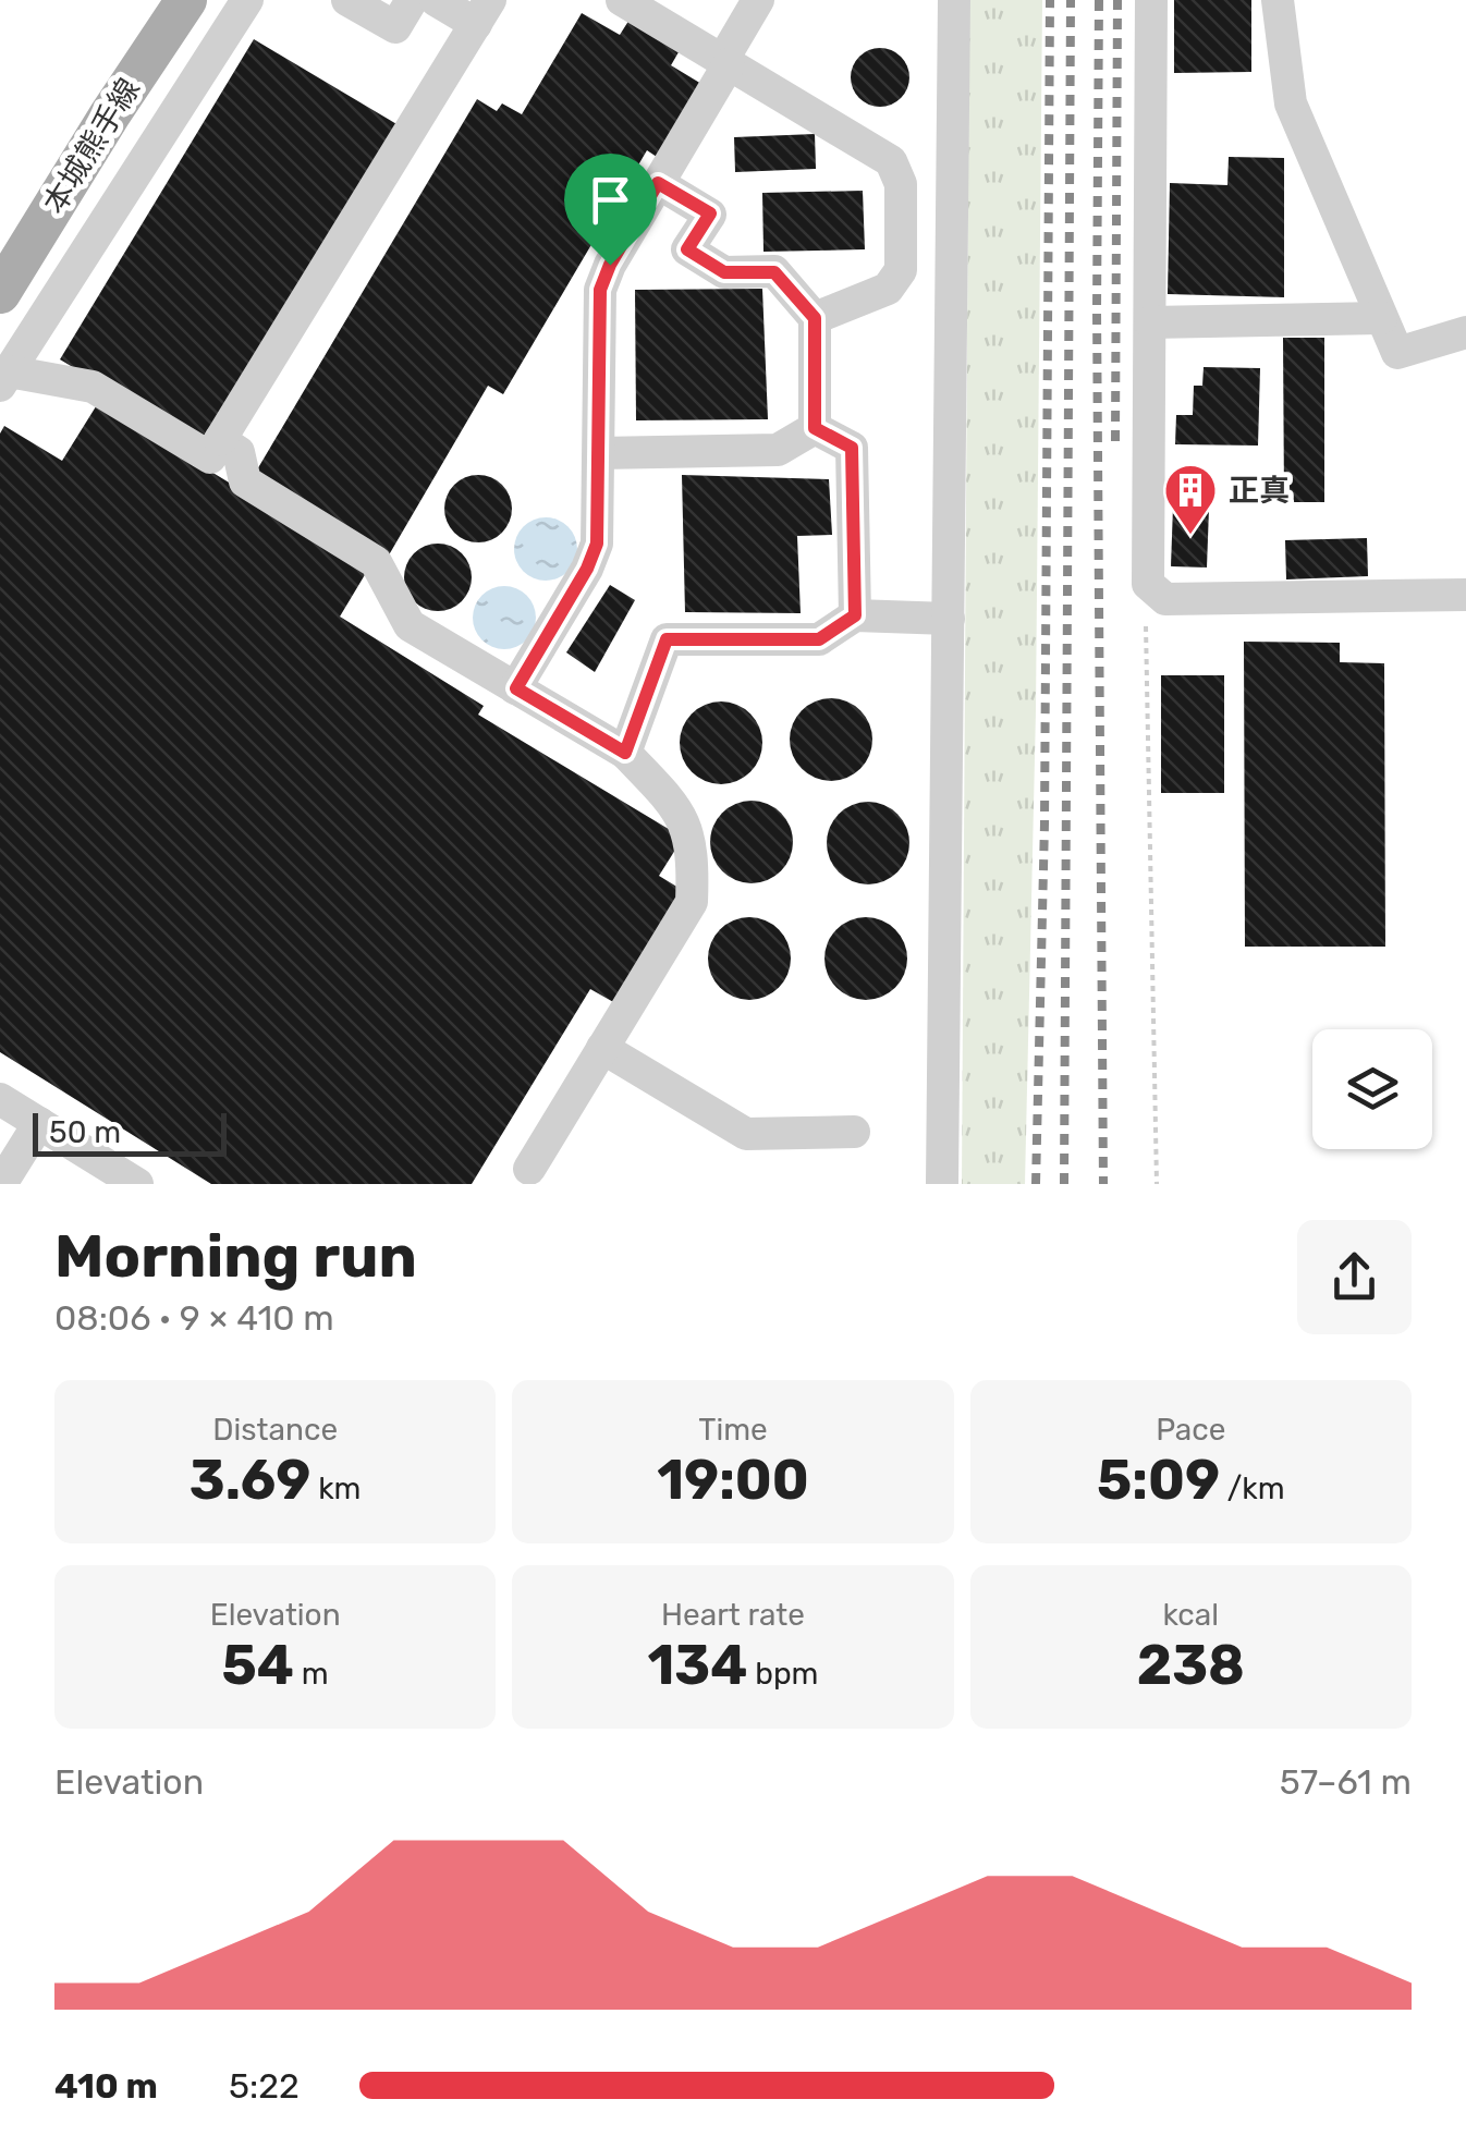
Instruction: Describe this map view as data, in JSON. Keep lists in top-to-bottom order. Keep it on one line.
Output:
{"streets":{"main road":["本城熊手線"]},"places":{"building":["正真"]},"scale_bar":"50 m","page":{"scale":"50 m","heading":["Morning run","08:06 · 9 × 410 m"],"stats":[["Distance","3.69 km"],["Time","19:00"],["Pace","5:09 /km"],["Elevation","54 m"],["Heart rate","134 bpm"],["kcal","238"]],"chart":["Elevation","57–61 m"],"list":[{"name":"410 m","note":"5:22"}]}}
